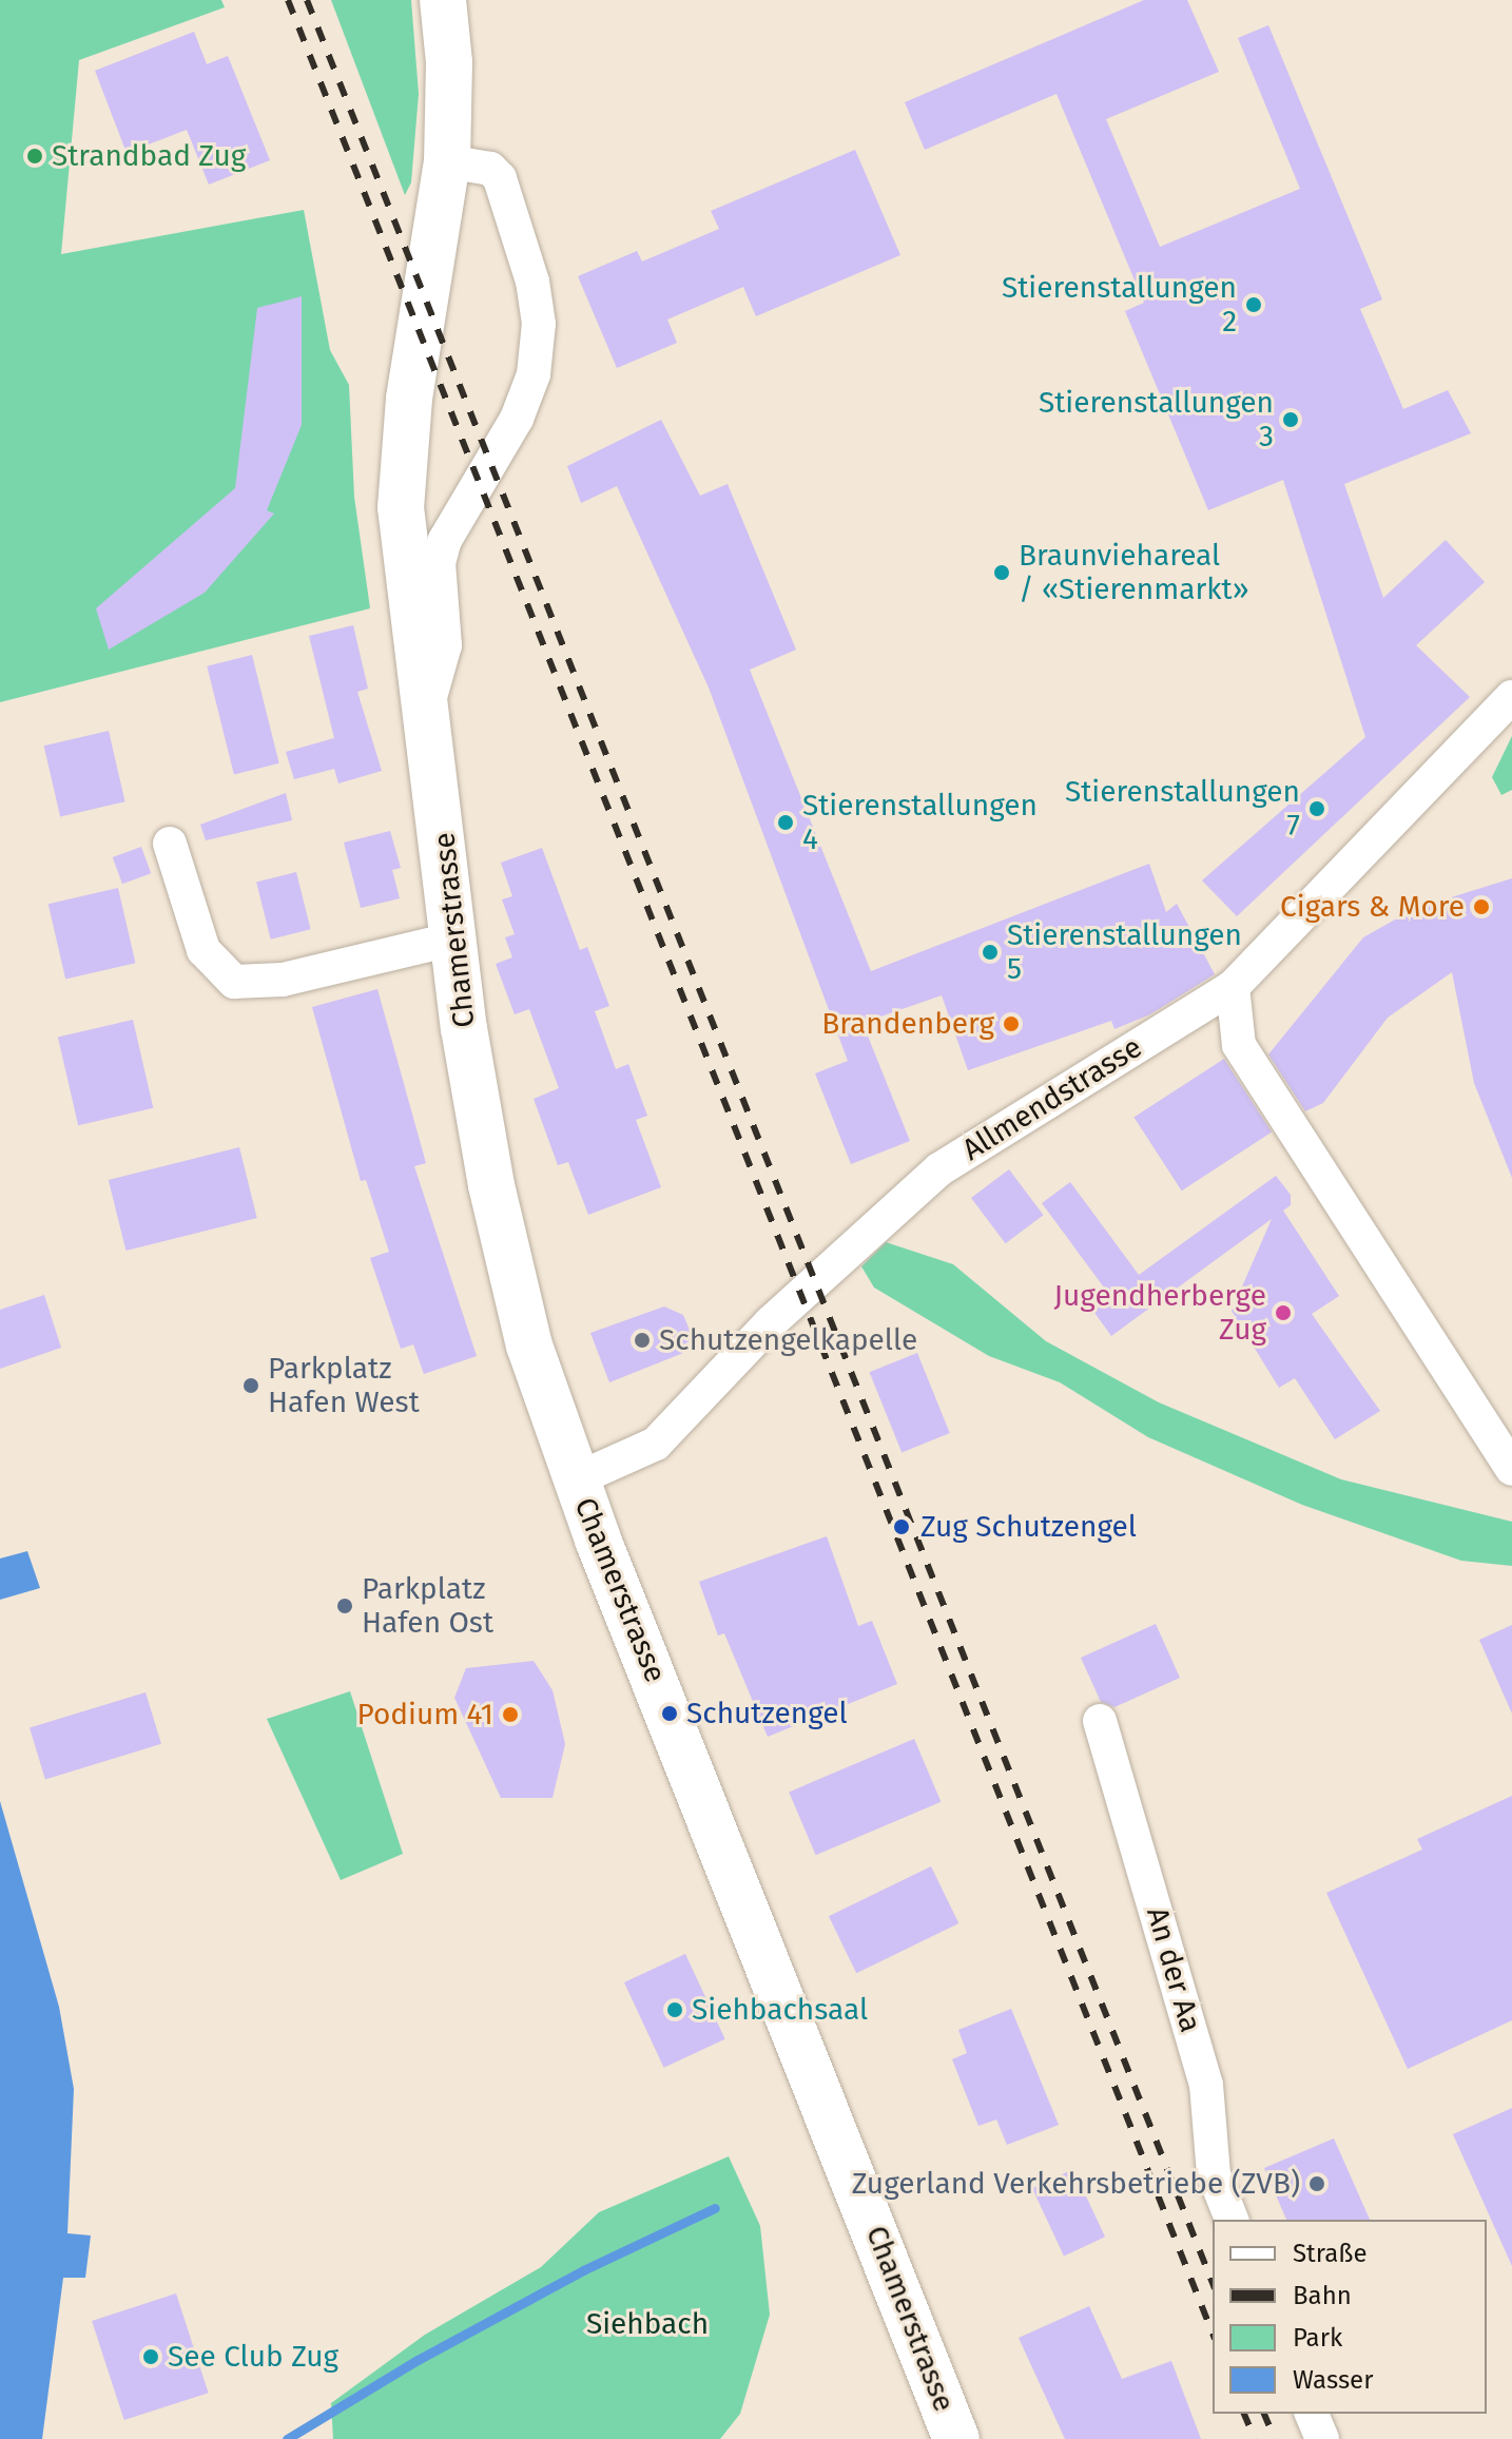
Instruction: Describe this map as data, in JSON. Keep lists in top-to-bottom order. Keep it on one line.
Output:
{"streets":{"main road":["Chamerstrasse"],"street":["Allmendstrasse","An der Aa"]},"crossings":[["Chamerstrasse","Allmendstrasse"]],"parks":["Siehbach"],"places":["Strandbad Zug","Stierenstallungen 2","Stierenstallungen 3","Braunviehareal / «Stierenmarkt»","Stierenstallungen 7","Stierenstallungen 4","Cigars & More","Stierenstallungen 5","Brandenberg","Jugendherberge Zug","Schutzengelkapelle","Parkplatz Hafen West","Zug Schutzengel","Parkplatz Hafen Ost","Schutzengel","Podium 41","Siehbachsaal","Zugerland Verkehrsbetriebe (ZVB)","See Club Zug"],"legend":["Straße","Bahn","Park","Wasser"]}
